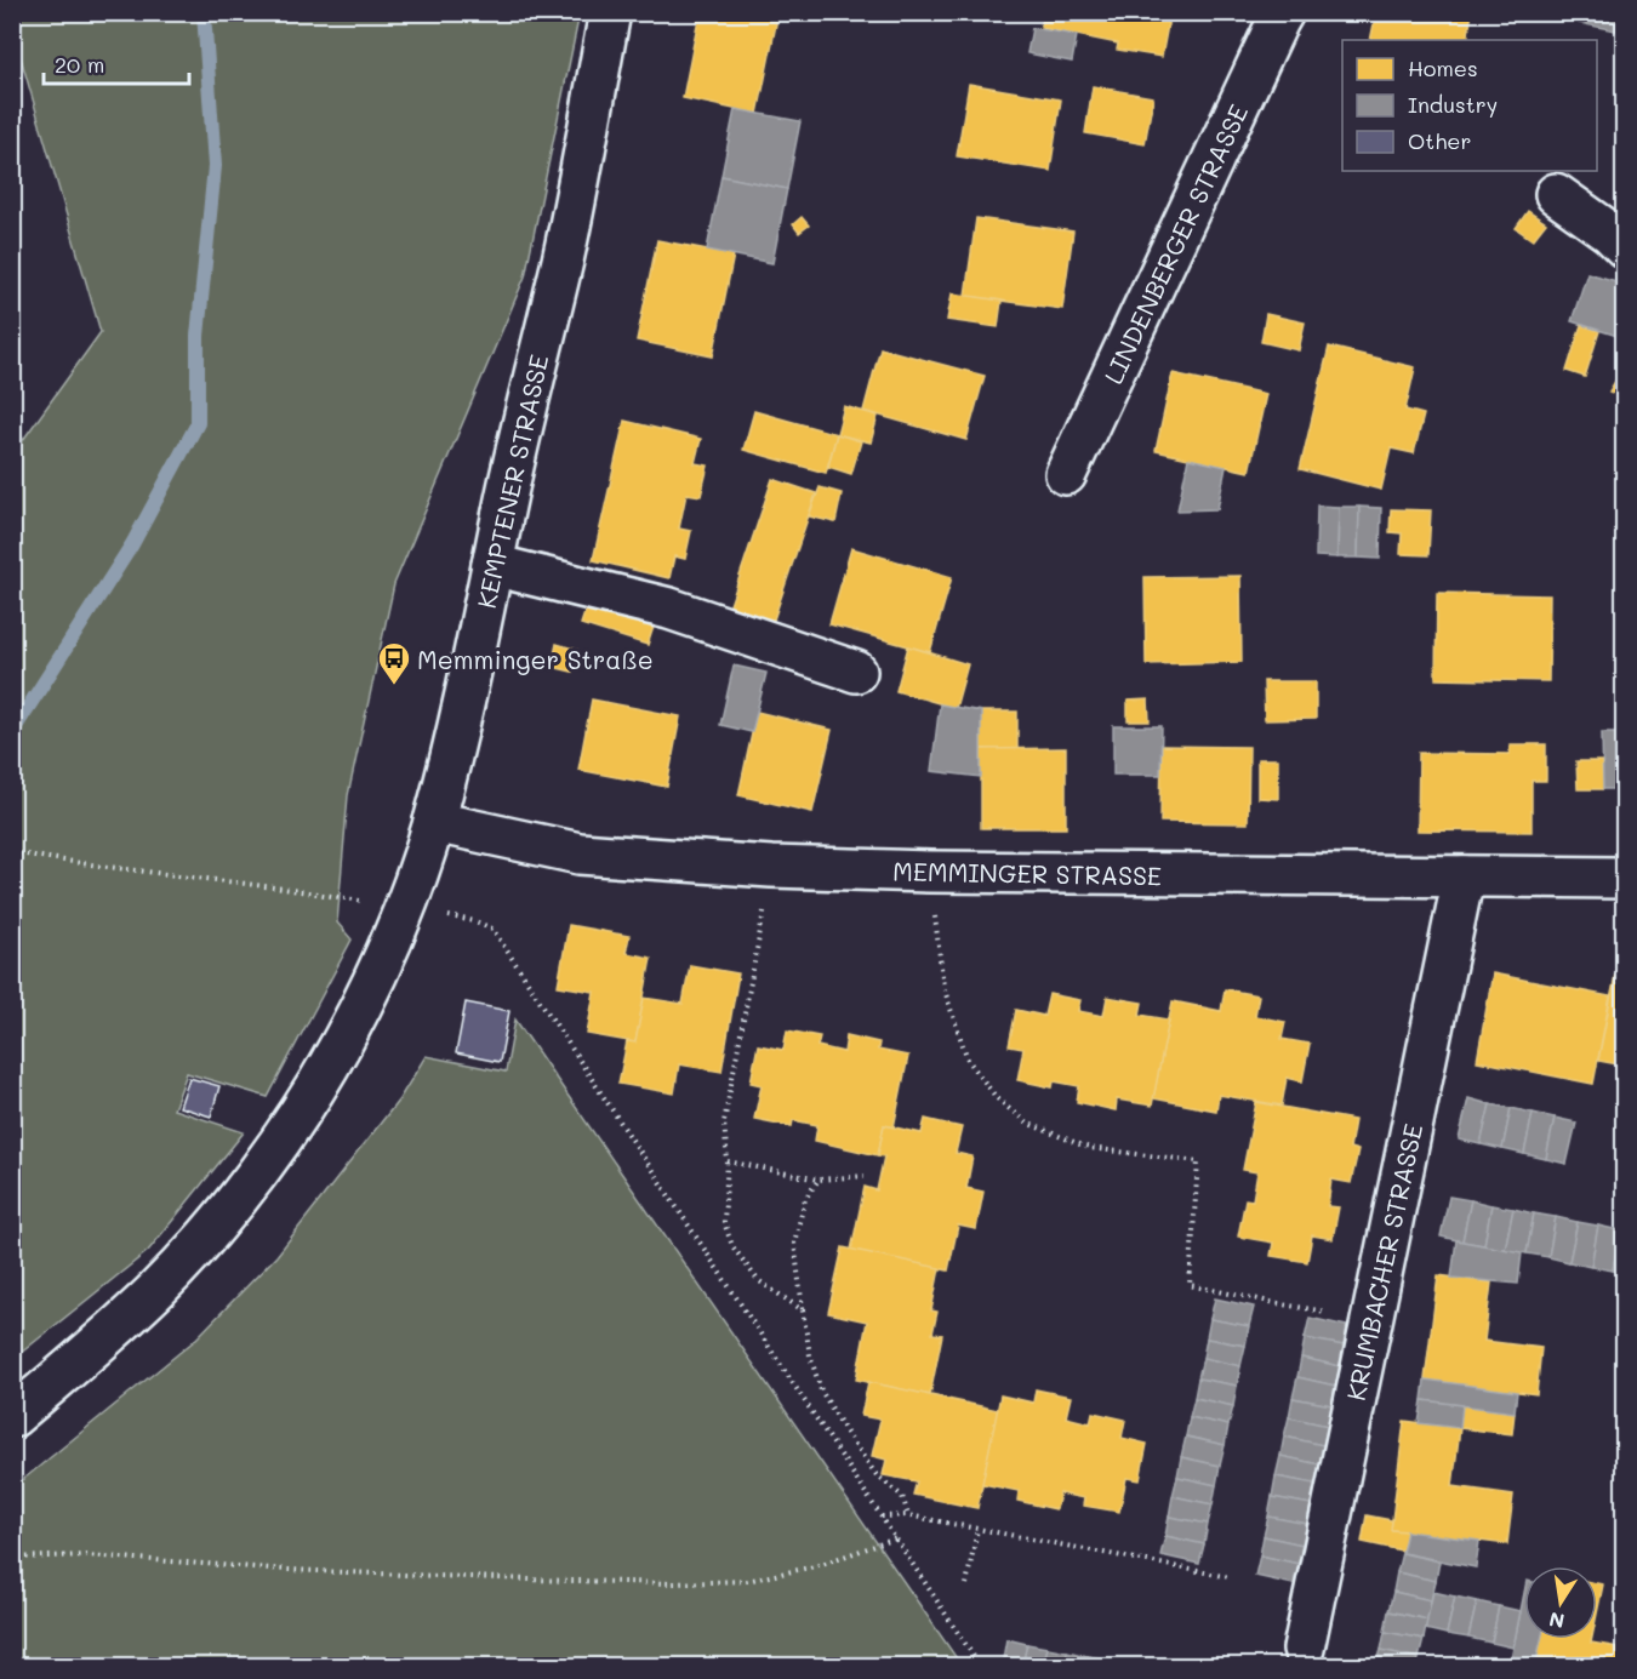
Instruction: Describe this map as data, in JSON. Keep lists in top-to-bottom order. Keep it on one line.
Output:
{"streets":{"street":["LINDENBERGER STRASSE","KEMPTENER STRASSE","MEMMINGER STRASSE","KRUMBACHER STRASSE"]},"crossings":[["KEMPTENER STRASSE","MEMMINGER STRASSE"],["MEMMINGER STRASSE","KRUMBACHER STRASSE"]],"places":{"bus stop":["Memminger Straße"]},"legend":["Homes","Industry","Other"],"scale_bar":"20 m","north":"bottom"}
